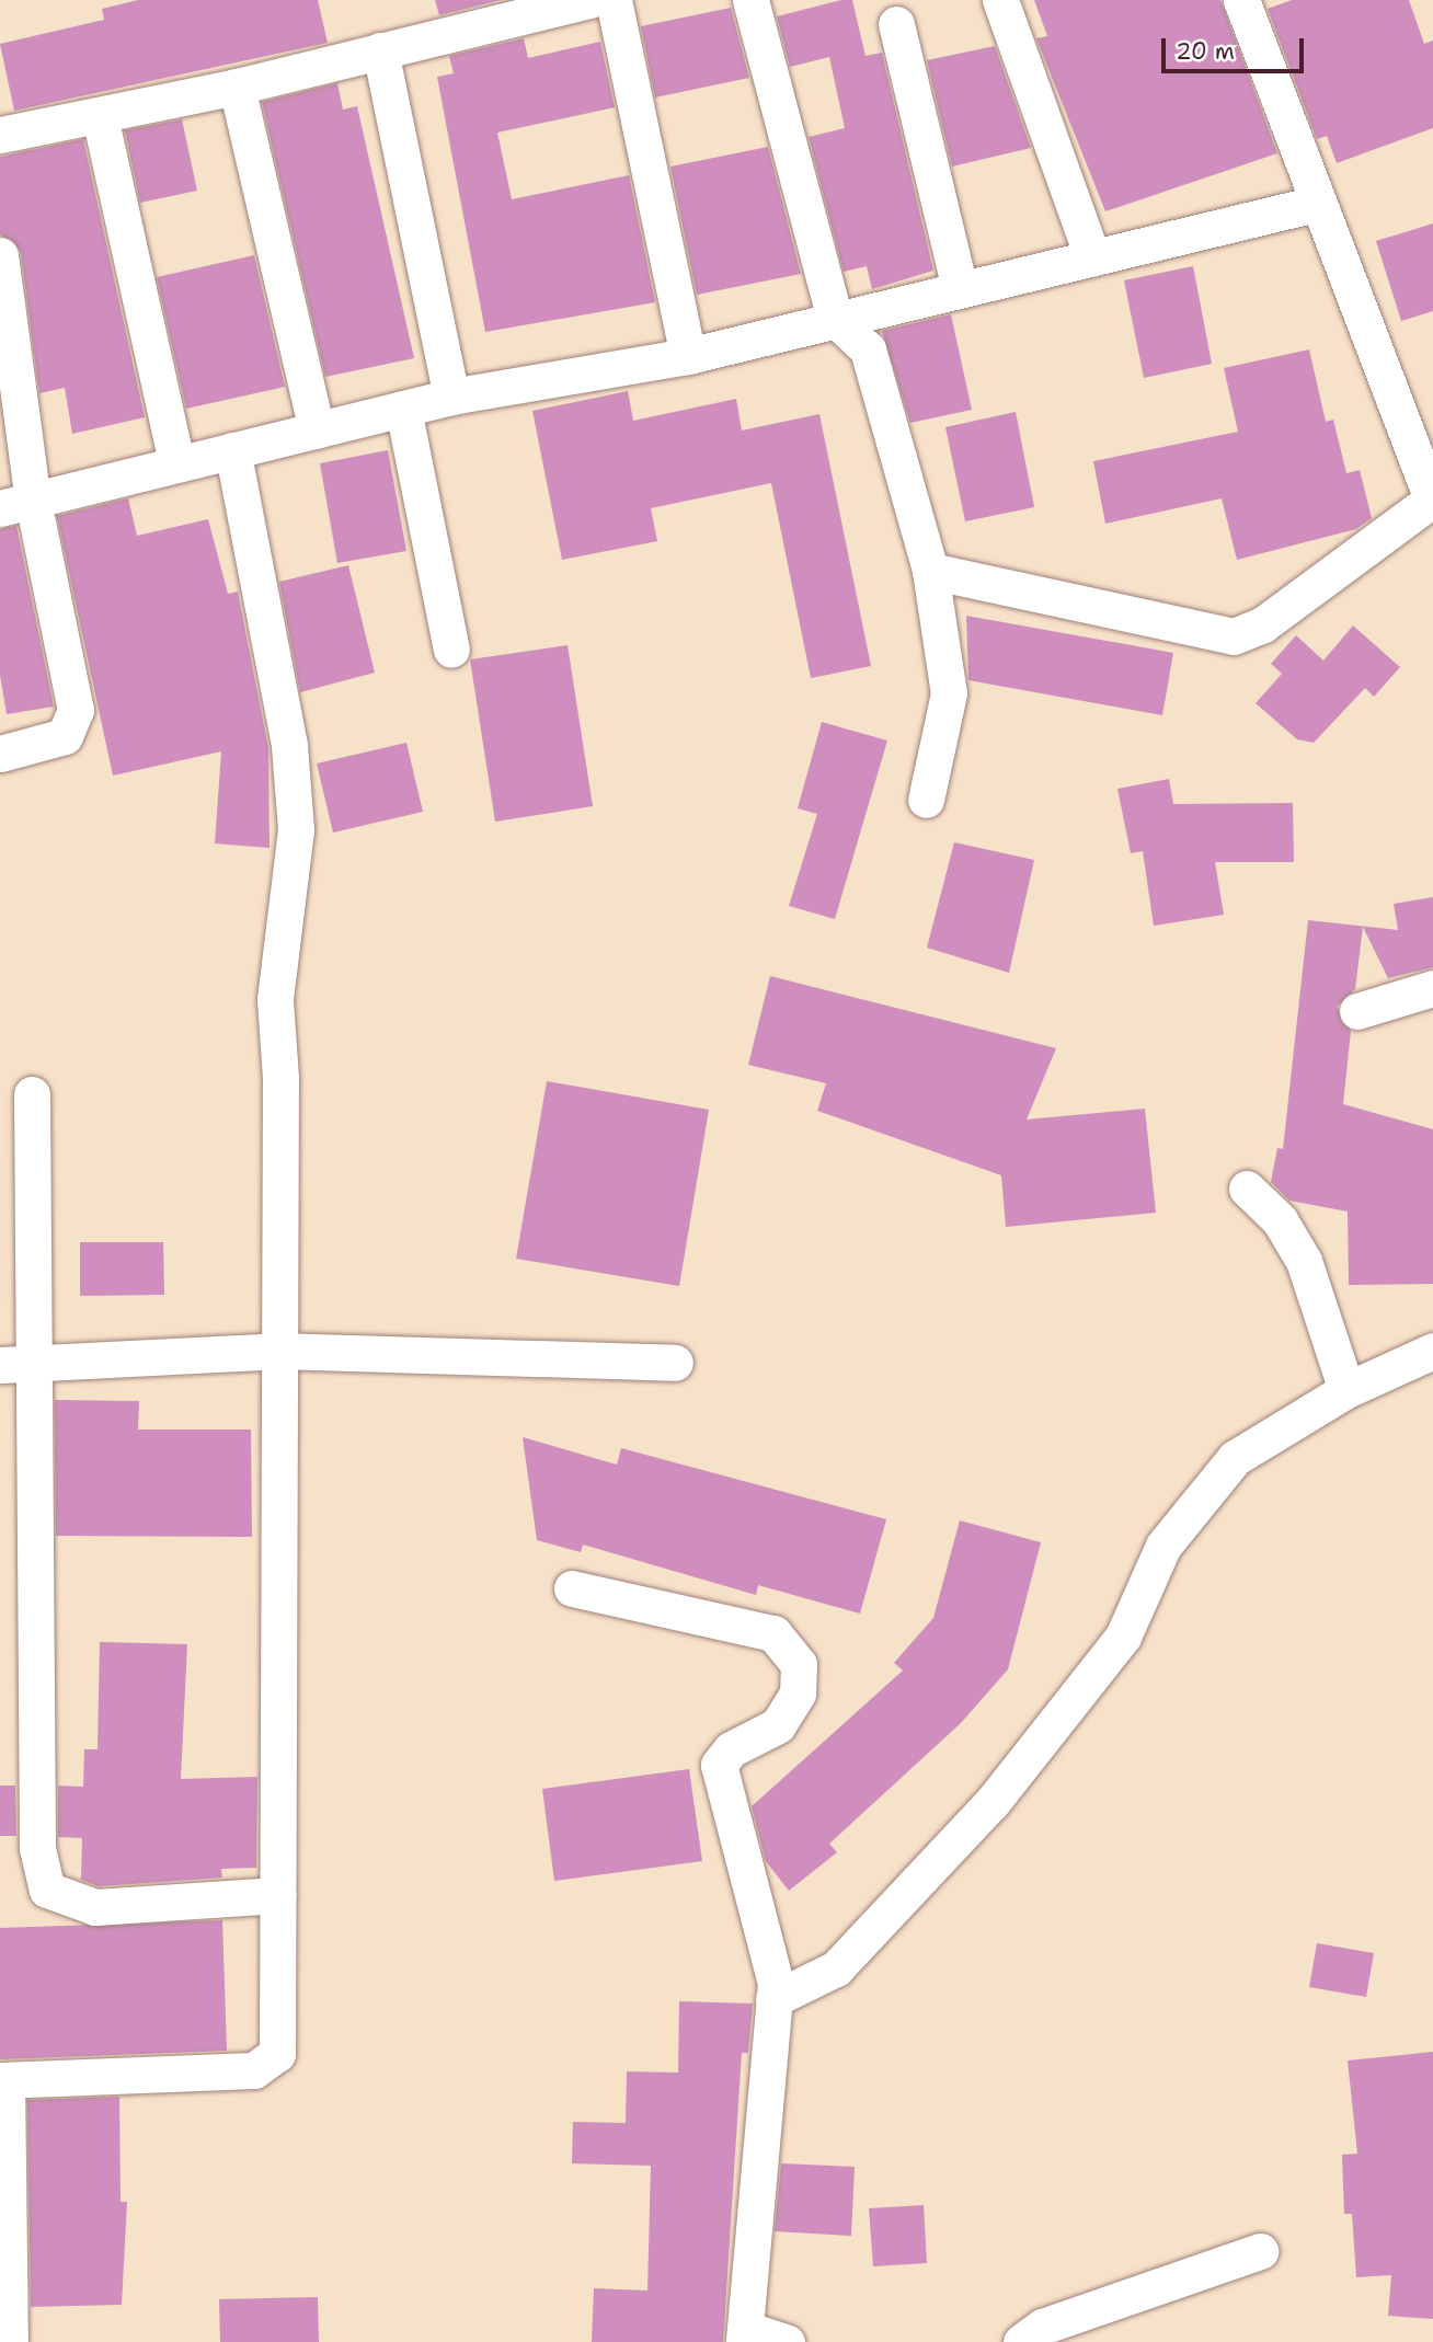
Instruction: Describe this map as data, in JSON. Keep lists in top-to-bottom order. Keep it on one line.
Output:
{"scale_bar":"20 m"}
